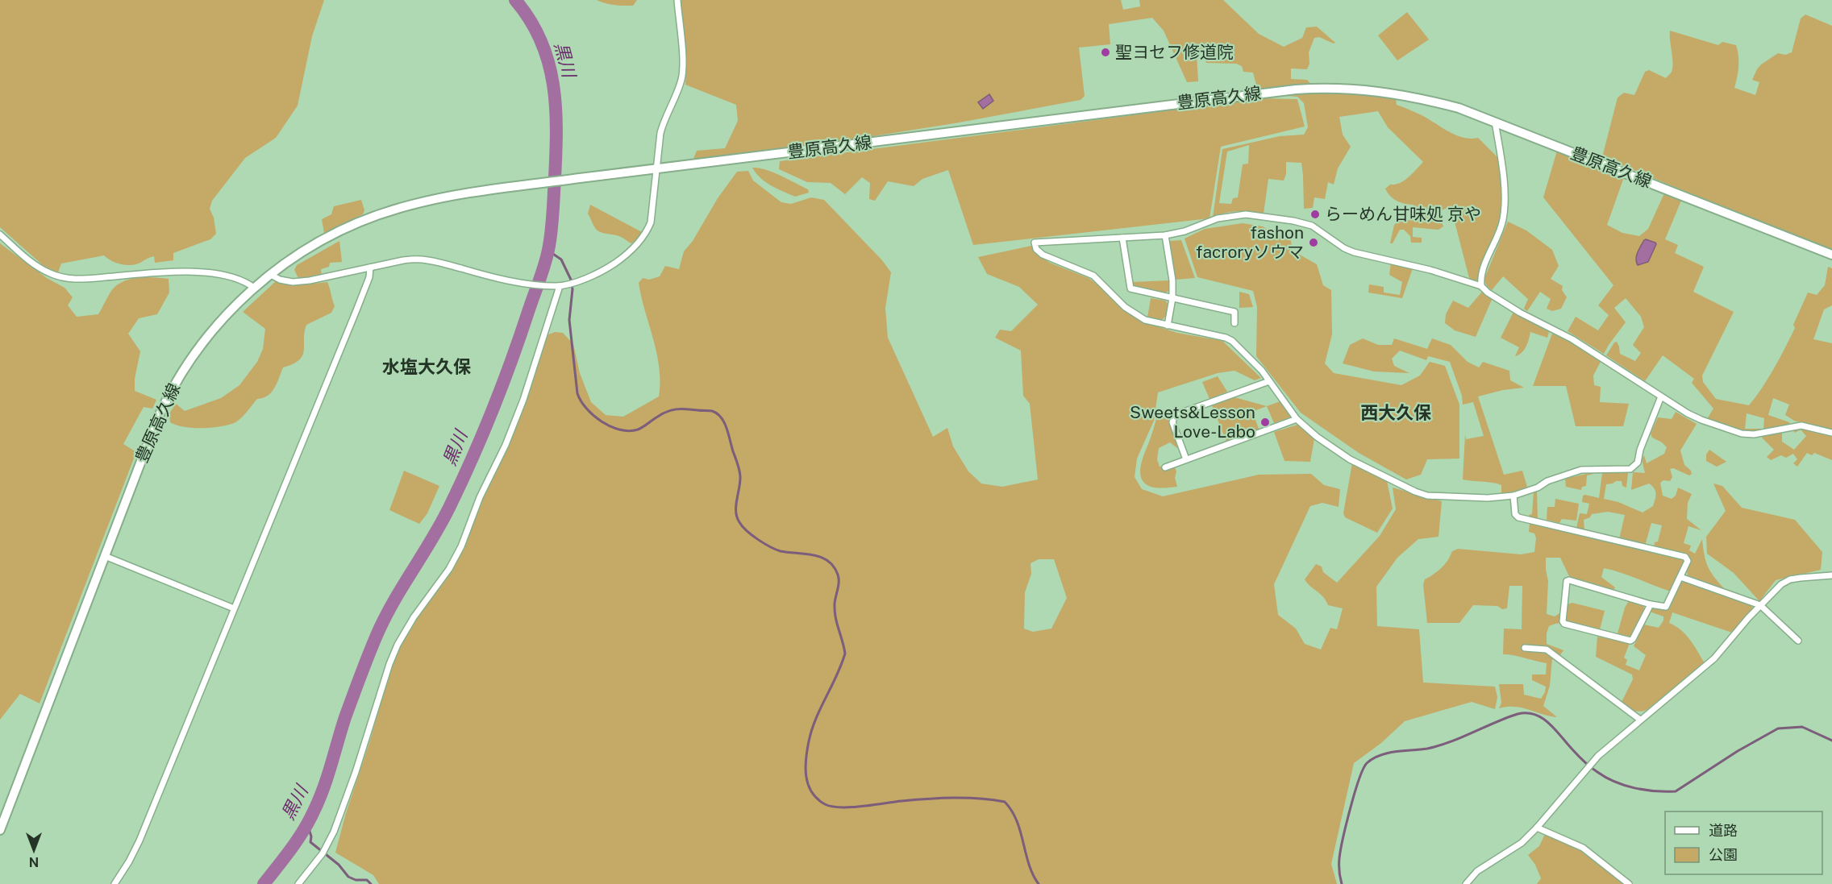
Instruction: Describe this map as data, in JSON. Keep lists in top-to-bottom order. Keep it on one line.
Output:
{"streets":{"main road":["豊原高久線"]},"districts":["水塩大久保","西大久保"],"water":["黒川"],"places":["聖ヨセフ修道院","らーめん甘味処 京や","fashon facroryソウマ","Sweets&Lesson Love-Labo"],"legend":["道路","公園"],"north":"bottom"}
